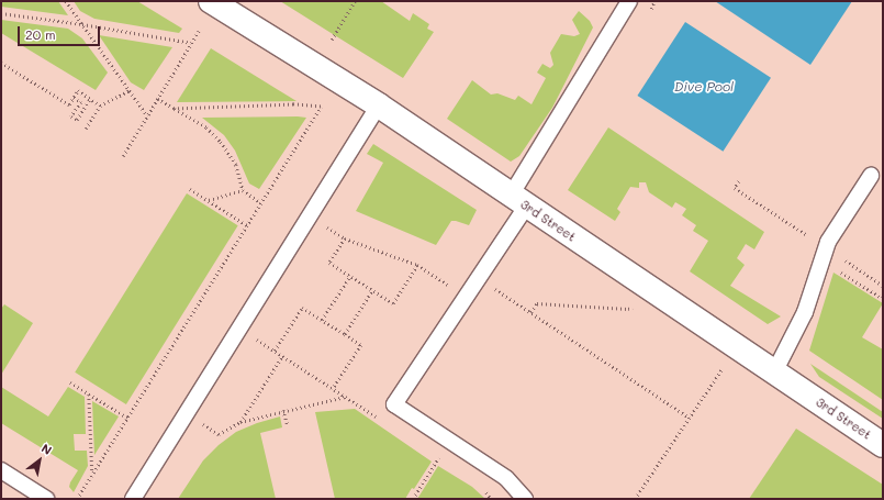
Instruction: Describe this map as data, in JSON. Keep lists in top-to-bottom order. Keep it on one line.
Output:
{"streets":{"street":["3rd Street"]},"water":["Dive Pool"],"scale_bar":"20 m","north":"top right"}
